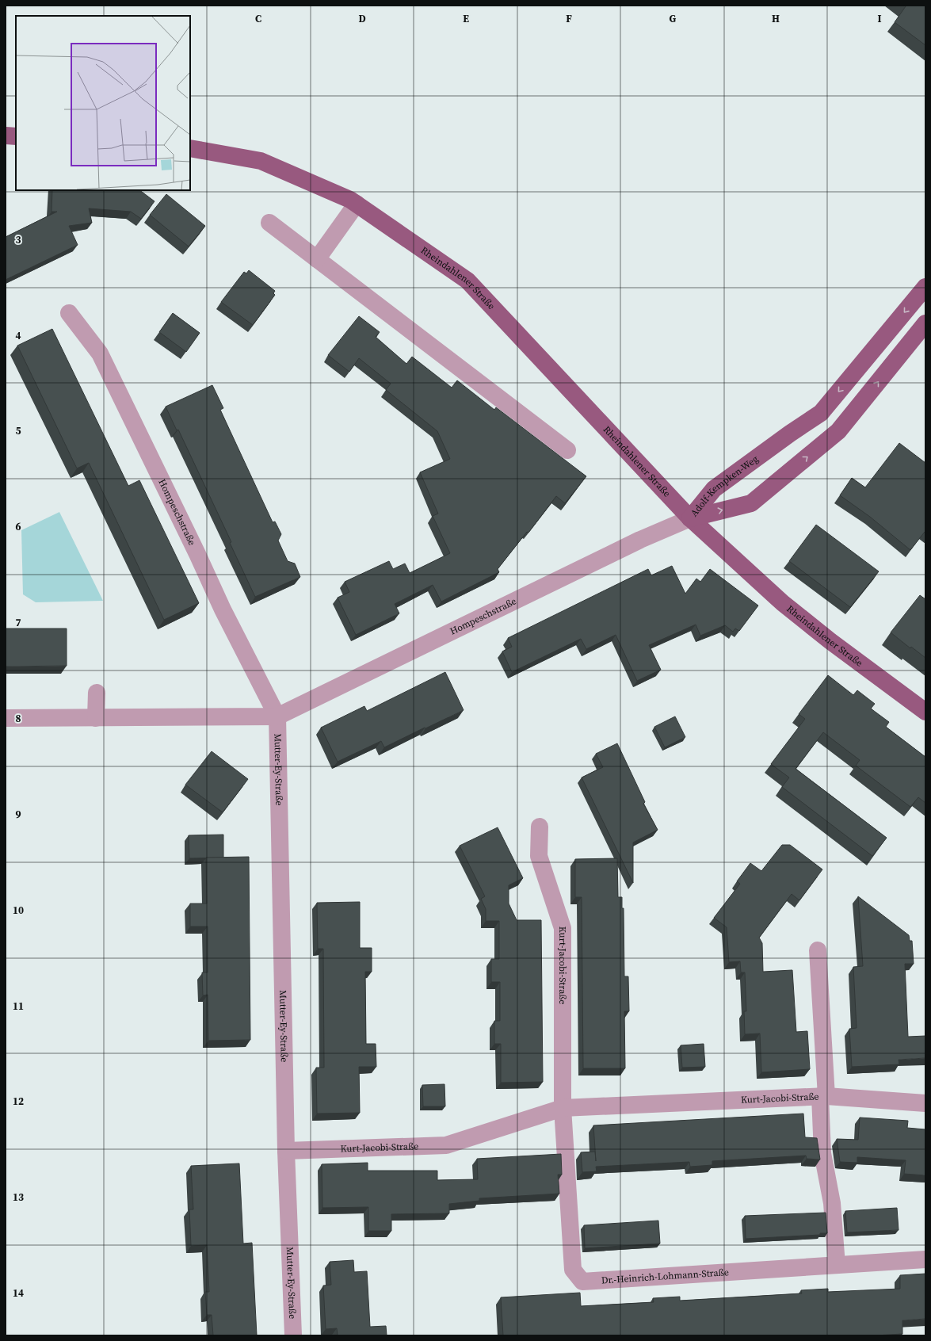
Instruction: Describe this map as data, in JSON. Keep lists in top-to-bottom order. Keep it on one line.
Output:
{"streets":{"main road":["Rheindahlener Straße","Adolf-Kempken-Weg"],"street":["Hompeschstraße","Mutter-Ey-Straße","Kurt-Jacobi-Straße","Dr.-Heinrich-Lohmann-Straße"]},"crossings":[["Rheindahlener Straße","Adolf-Kempken-Weg"],["Rheindahlener Straße","Hompeschstraße"],["Adolf-Kempken-Weg","Hompeschstraße"],["Hompeschstraße","Mutter-Ey-Straße"],["Mutter-Ey-Straße","Kurt-Jacobi-Straße"],["Kurt-Jacobi-Straße","Dr.-Heinrich-Lohmann-Straße"]],"grid":{"columns":["C","D","E","F","G","H","I"],"rows":["3","4","5","6","7","8","9","10","11","12","13","14"]}}
